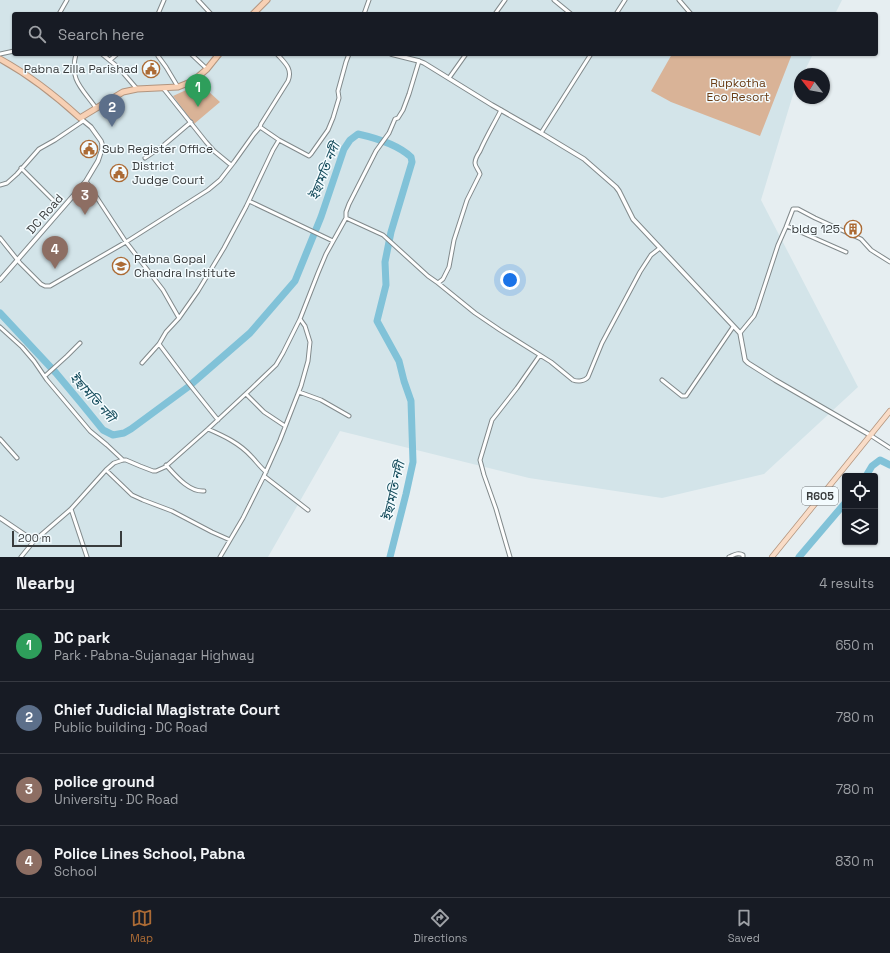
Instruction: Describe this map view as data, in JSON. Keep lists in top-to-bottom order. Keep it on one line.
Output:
{"streets":{"main road":["R605"],"street":["DC Road"]},"water":["ইছামতি নদী"],"parks":["Rupkotha Eco Resort"],"places":{"public building":["Pabna Zilla Parishad","Sub Register Office","District Judge Court"],"building":["bldg 125"],"school or university":["Pabna Gopal Chandra Institute"]},"scale_bar":"200 m","north":"top left","page":{"search":"Search here","pins":["1","2","3","4"],"scale":"200 m","heading":["Nearby","4 results"],"list":[{"mark":"1","name":"DC park","note":"Park · Pabna-Sujanagar Highway","value":"650 m"},{"mark":"2","name":"Chief Judicial Magistrate Court","note":"Public building · DC Road","value":"780 m"},{"mark":"3","name":"police ground","note":"University · DC Road","value":"780 m"},{"mark":"4","name":"Police Lines School, Pabna","note":"School","value":"830 m"}],"nav":["Map","Directions","Saved"]}}
